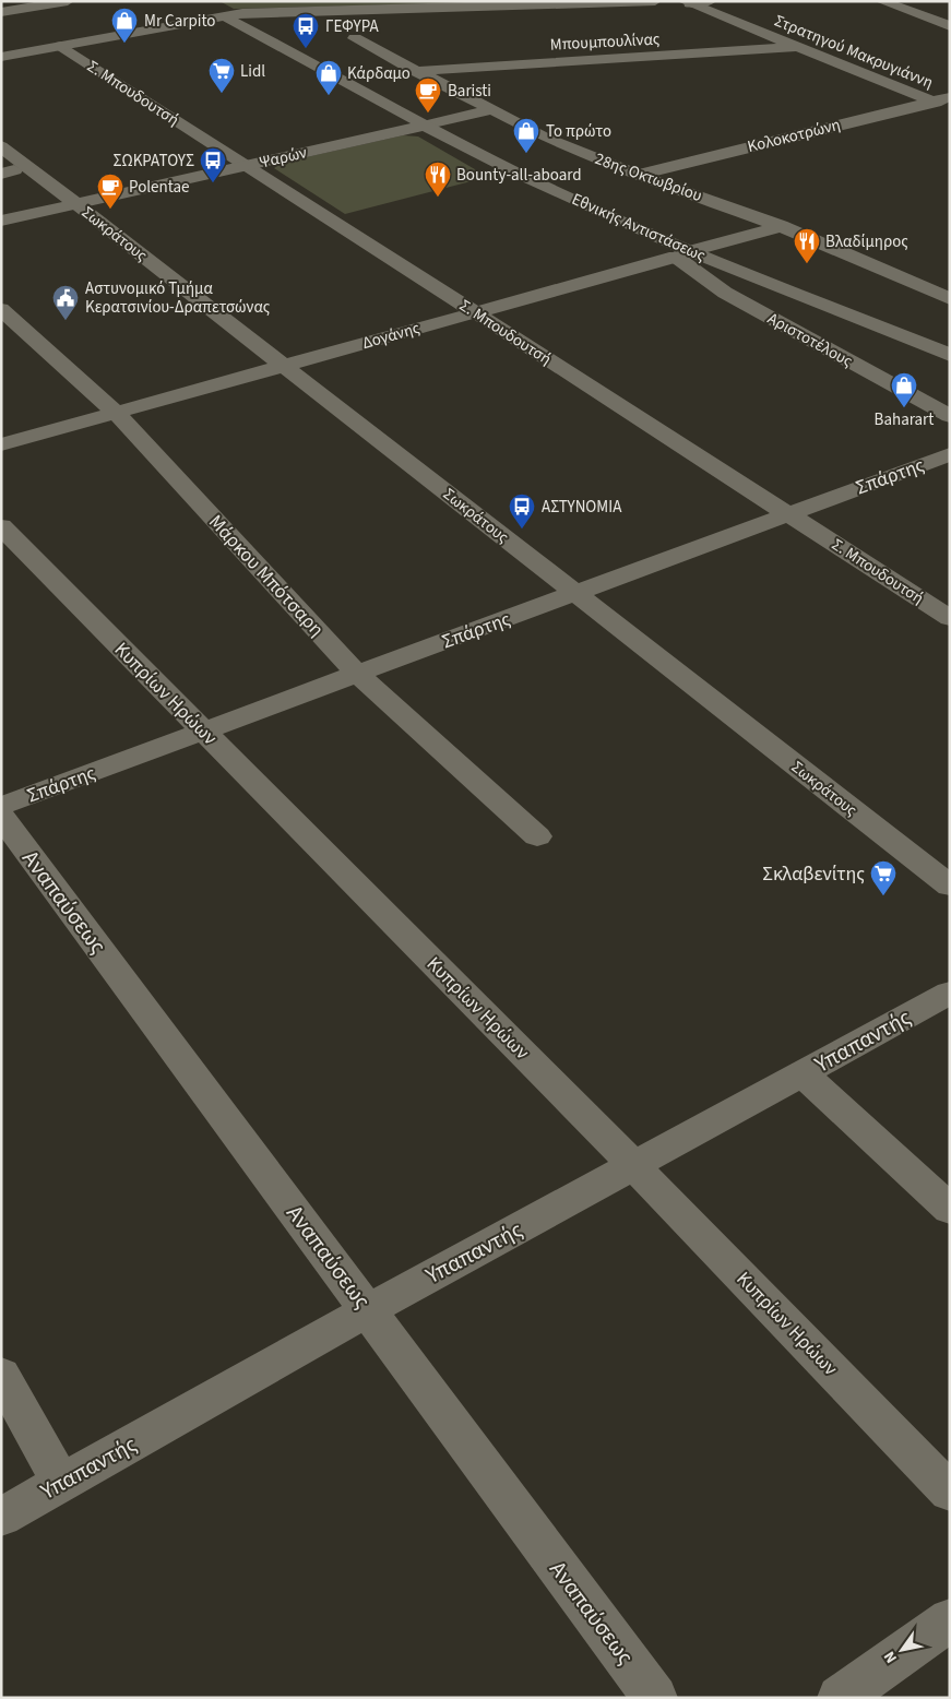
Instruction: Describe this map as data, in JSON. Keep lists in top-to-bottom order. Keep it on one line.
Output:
{"streets":{"street":["Μπουμπουλίνας","Στρατηγού Μακρυγιάννη","Σ. Μπουδουτσή","Κολοκοτρώνη","Ψαρών","28ης Οκτωβρίου","Εθνικής Αντιστάσεως","Σωκράτους","Δογάνης","Αριστοτέλους","Σπάρτης","Μάρκου Μπότσαρη","Κυπρίων Ηρώων","Αναπαύσεως","Υπαπαντής"]},"crossings":[["Μπουμπουλίνας","Στρατηγού Μακρυγιάννη"],["Μπουμπουλίνας","28ης Οκτωβρίου"],["Στρατηγού Μακρυγιάννη","Κολοκοτρώνη"],["Σ. Μπουδουτσή","Ψαρών"],["Σ. Μπουδουτσή","Δογάνης"],["Σ. Μπουδουτσή","Σπάρτης"],["Κολοκοτρώνη","28ης Οκτωβρίου"],["Ψαρών","28ης Οκτωβρίου"],["Ψαρών","Εθνικής Αντιστάσεως"],["Ψαρών","Σωκράτους"],["28ης Οκτωβρίου","Δογάνης"],["Εθνικής Αντιστάσεως","Δογάνης"],["Εθνικής Αντιστάσεως","Αριστοτέλους"],["Σωκράτους","Δογάνης"],["Σωκράτους","Σπάρτης"],["Δογάνης","Αριστοτέλους"],["Δογάνης","Μάρκου Μπότσαρη"],["Σπάρτης","Μάρκου Μπότσαρη"],["Σπάρτης","Κυπρίων Ηρώων"],["Κυπρίων Ηρώων","Υπαπαντής"],["Αναπαύσεως","Υπαπαντής"]],"places":{"shop":["Mr Carpito","Κάρδαμο","Το πρώτο","Baharart"],"bus stop":["ΓΕΦΥΡΑ","ΣΩΚΡΑΤΟΥΣ","ΑΣΤΥΝΟΜΙΑ"],"supermarket":["Lidl","Σκλαβενίτης"],"cafe":["Baristi","Polentae"],"restaurant":["Bounty-all-aboard","Βλαδίμηρος"],"public building":["Αστυνομικό Τμήμα Κερατσινίου-Δραπετσώνας"]},"north":"bottom left"}
